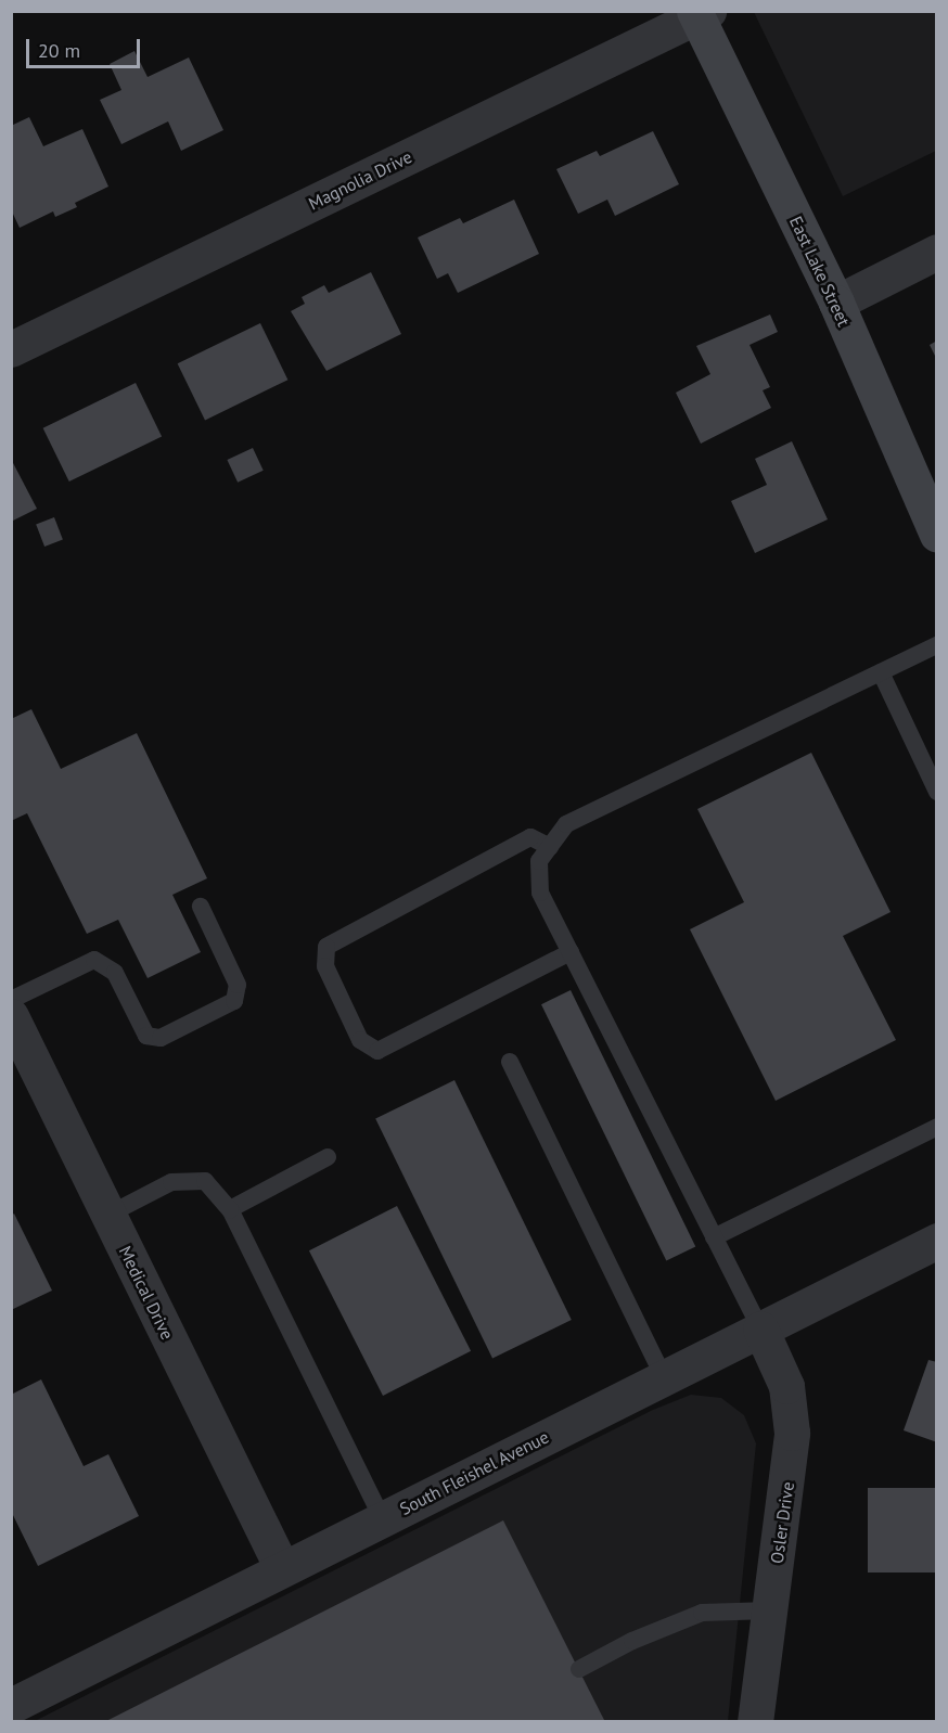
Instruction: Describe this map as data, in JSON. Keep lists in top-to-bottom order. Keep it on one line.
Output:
{"streets":{"street":["Magnolia Drive","East Lake Street","Medical Drive","South Fleishel Avenue","Osler Drive"]},"crossings":[["Magnolia Drive","East Lake Street"],["Medical Drive","South Fleishel Avenue"],["South Fleishel Avenue","Osler Drive"]],"scale_bar":"20 m"}
